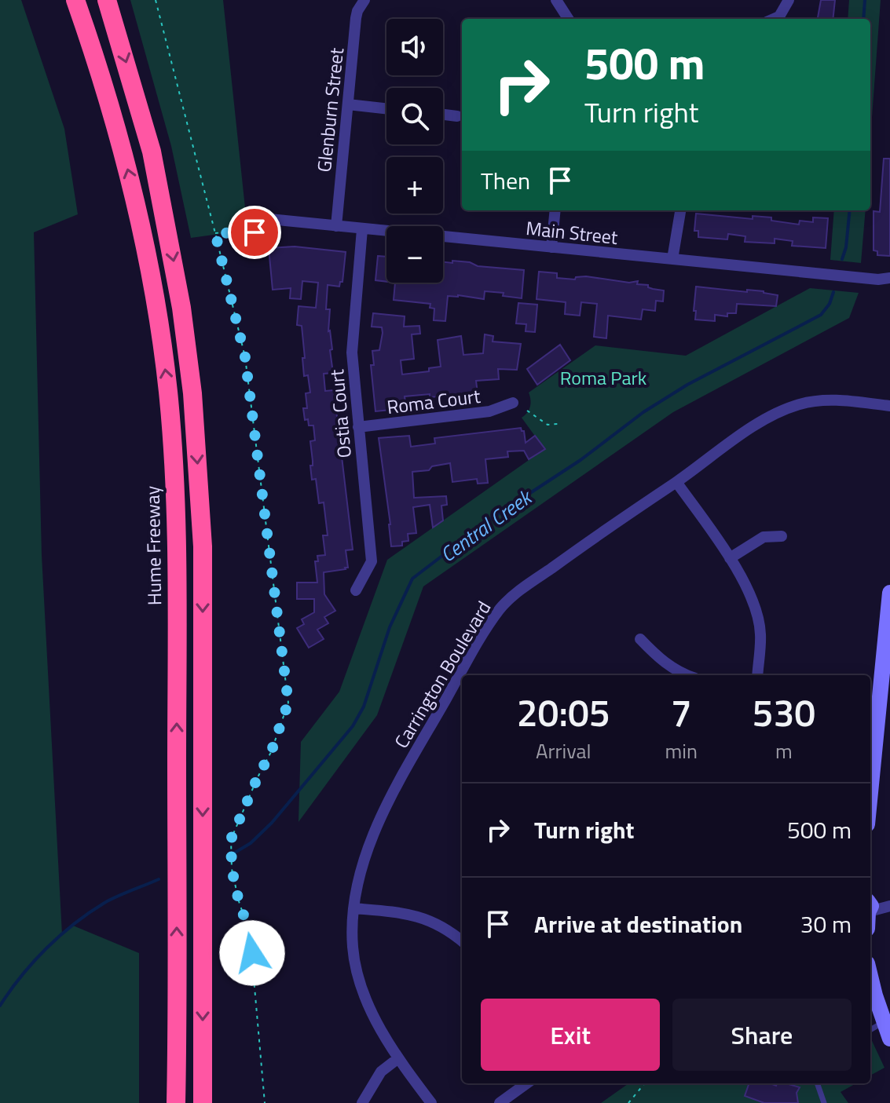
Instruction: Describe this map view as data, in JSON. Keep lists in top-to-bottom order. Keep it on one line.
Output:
{"streets":{"highway":["Hume Freeway"],"street":["Glenburn Street","Main Street","Roma Court","Ostia Court","Carrington Boulevard"]},"crossings":[["Glenburn Street","Main Street"],["Main Street","Ostia Court"],["Roma Court","Ostia Court"]],"water":["Central Creek"],"parks":["Roma Park"],"page":{"map_buttons":["+","−"],"turn":["500 m","Turn right"],"then":"Then","eta":["20:05","Arrival","7","min","530","m"],"list":[{"name":"Turn right","value":"500 m"},{"name":"Arrive at destination","value":"30 m"}],"buttons":["Exit","Share"]}}
